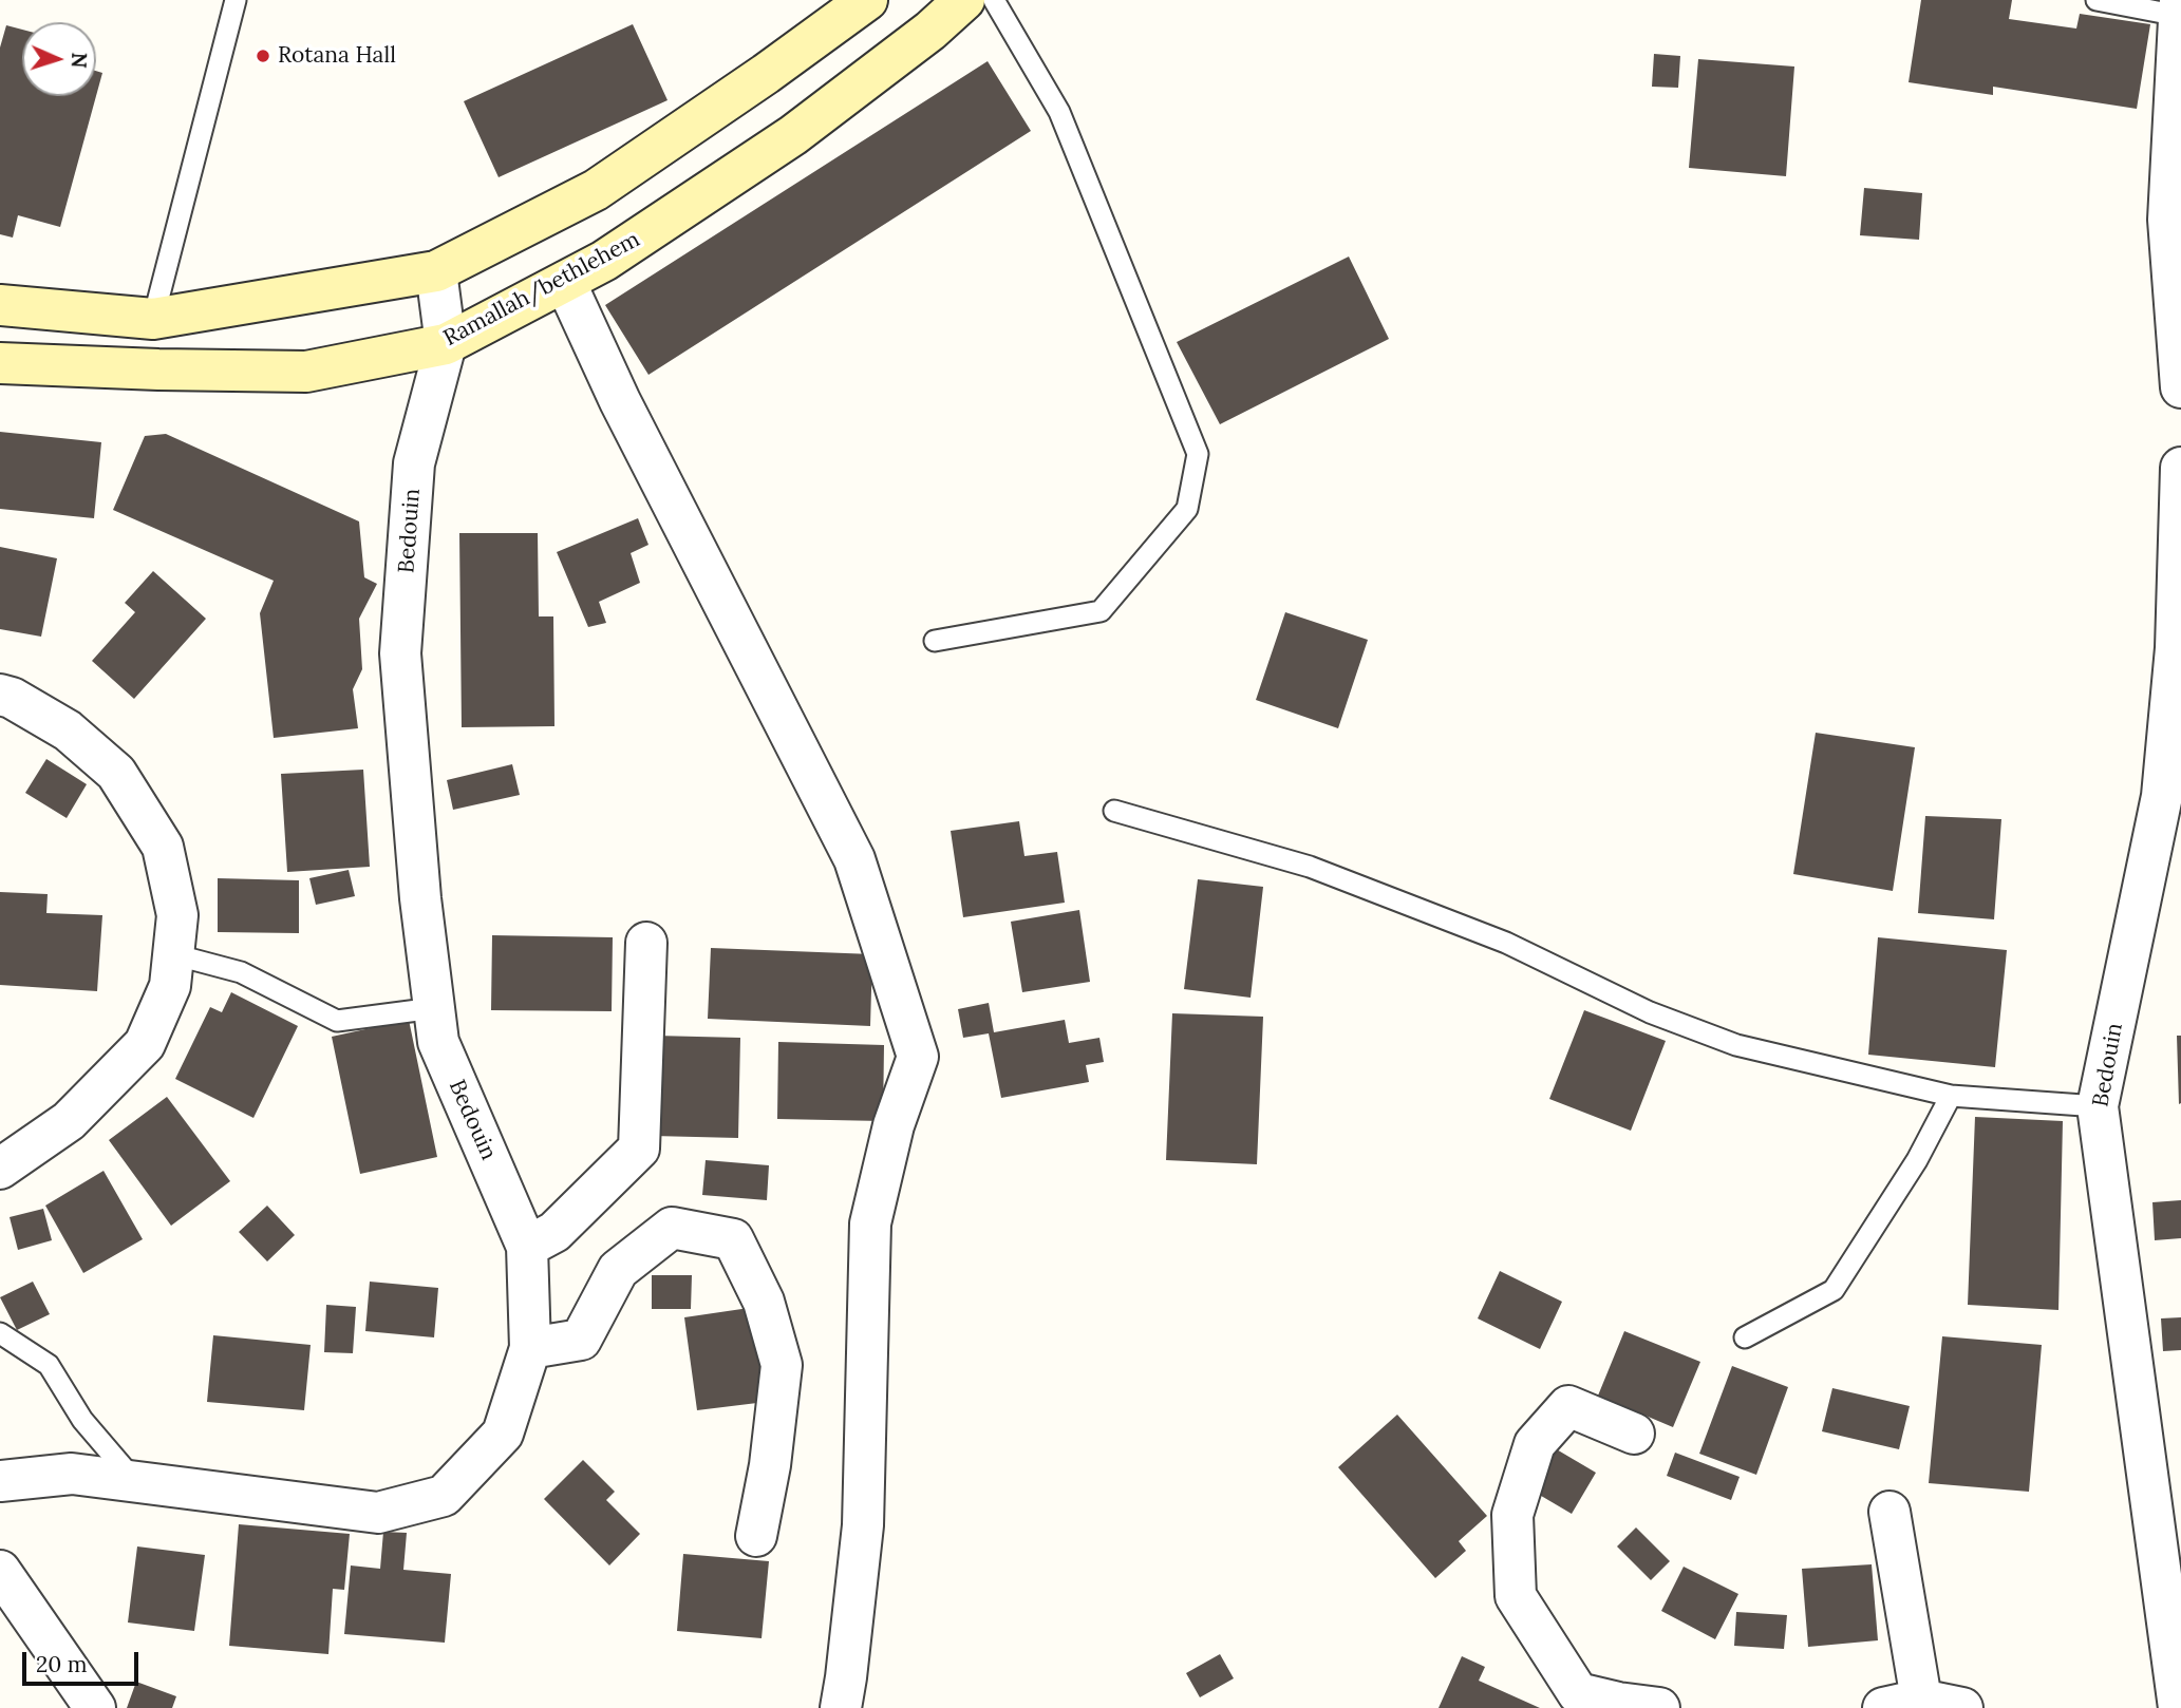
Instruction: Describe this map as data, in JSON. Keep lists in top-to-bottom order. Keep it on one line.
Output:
{"streets":{"main road":["Ramallah/bethlehem"],"street":["Bedouin"]},"crossings":[["Ramallah/bethlehem","Bedouin"]],"places":["Rotana Hall"],"scale_bar":"20 m","north":"right"}
